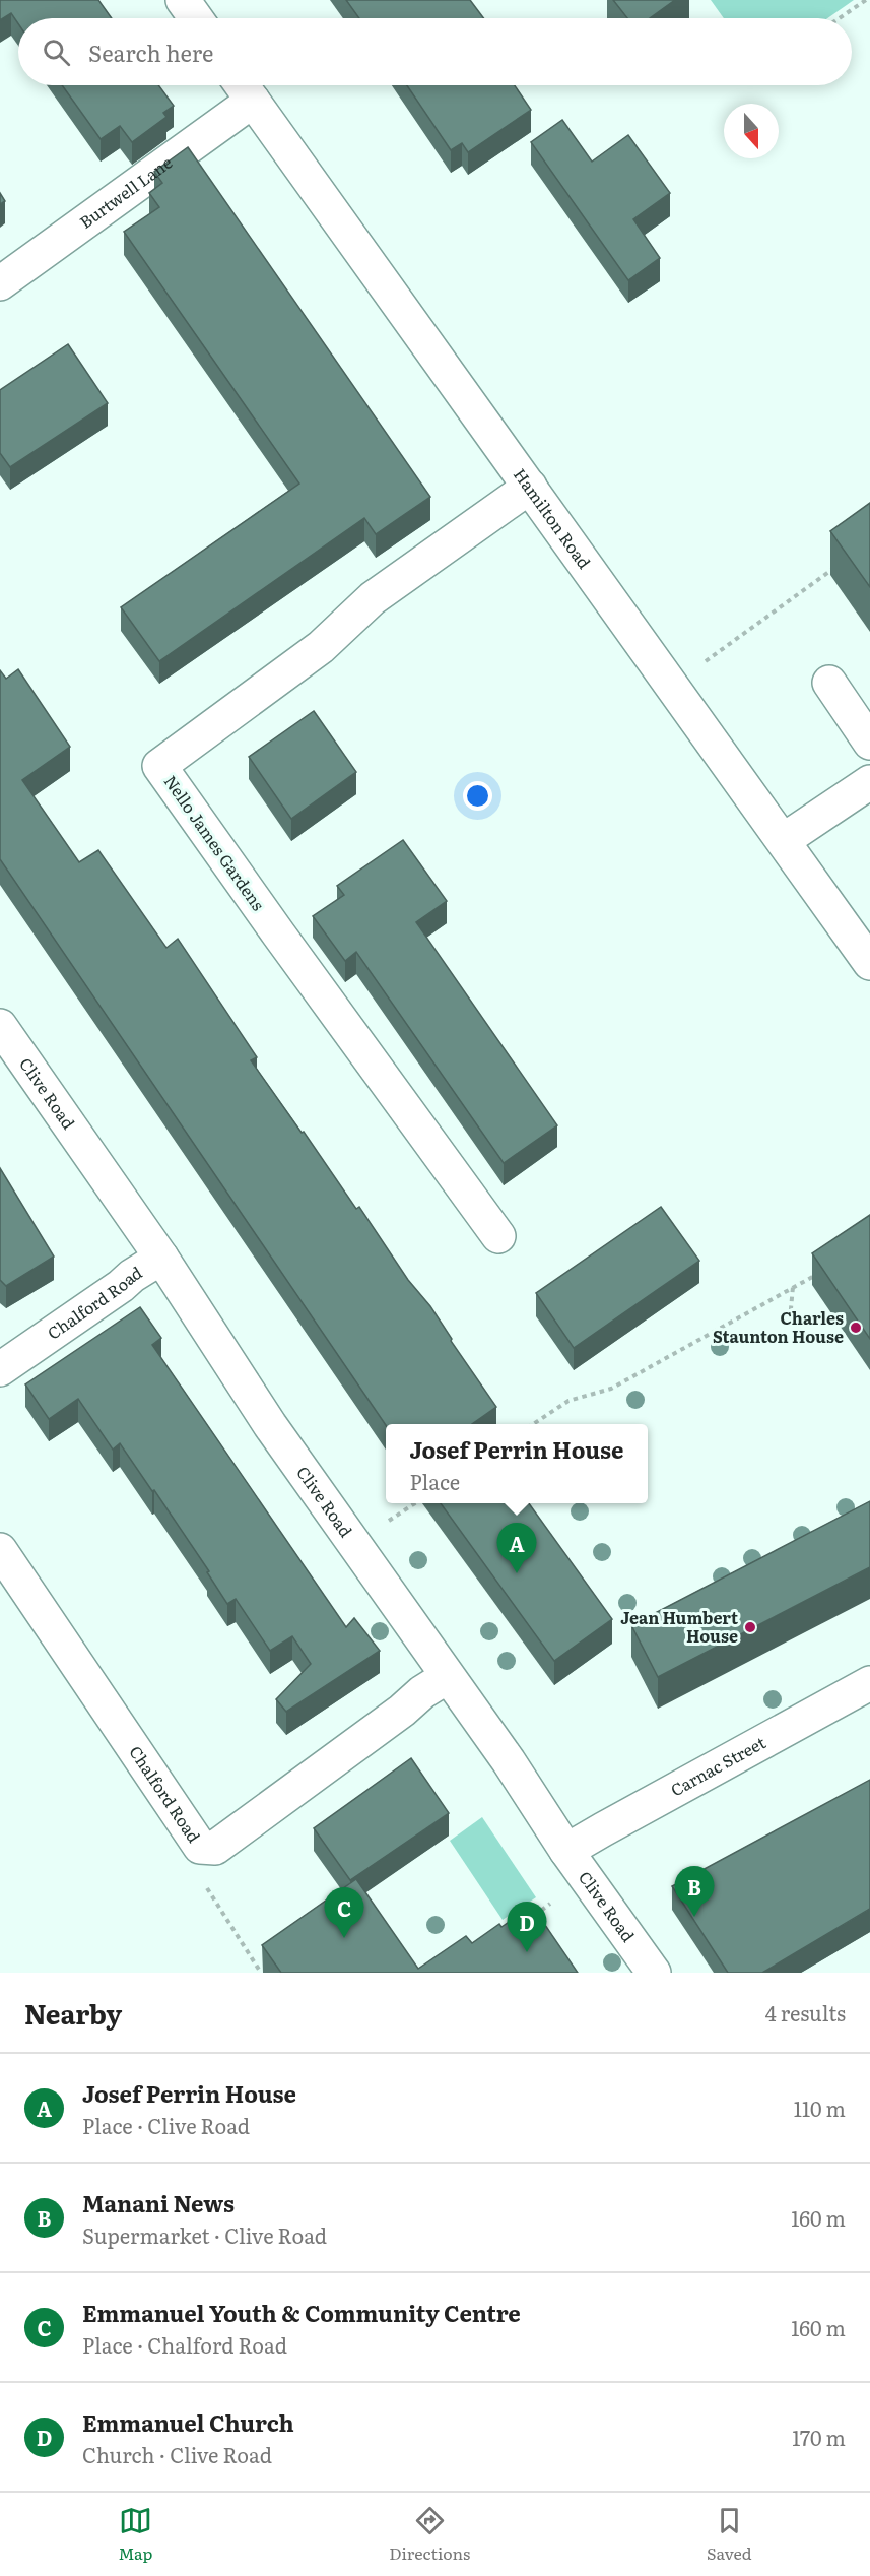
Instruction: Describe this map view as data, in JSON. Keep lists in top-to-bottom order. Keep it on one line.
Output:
{"streets":{"street":["Burtwell Lane","Hamilton Road","Nello James Gardens","Clive Road","Chalford Road","Carnac Street"]},"crossings":[["Burtwell Lane","Hamilton Road"],["Hamilton Road","Nello James Gardens"],["Clive Road","Chalford Road"],["Clive Road","Carnac Street"]],"places":["Charles Staunton House","Jean Humbert House"],"north":"bottom","page":{"search":"Search here","popup":["Josef Perrin House","Place"],"pins":["A","B","C","D"],"heading":["Nearby","4 results"],"list":[{"mark":"A","name":"Josef Perrin House","note":"Place · Clive Road","value":"110 m"},{"mark":"B","name":"Manani News","note":"Supermarket · Clive Road","value":"160 m"},{"mark":"C","name":"Emmanuel Youth & Community Centre","note":"Place · Chalford Road","value":"160 m"},{"mark":"D","name":"Emmanuel Church","note":"Church · Clive Road","value":"170 m"}],"nav":["Map","Directions","Saved"]}}
